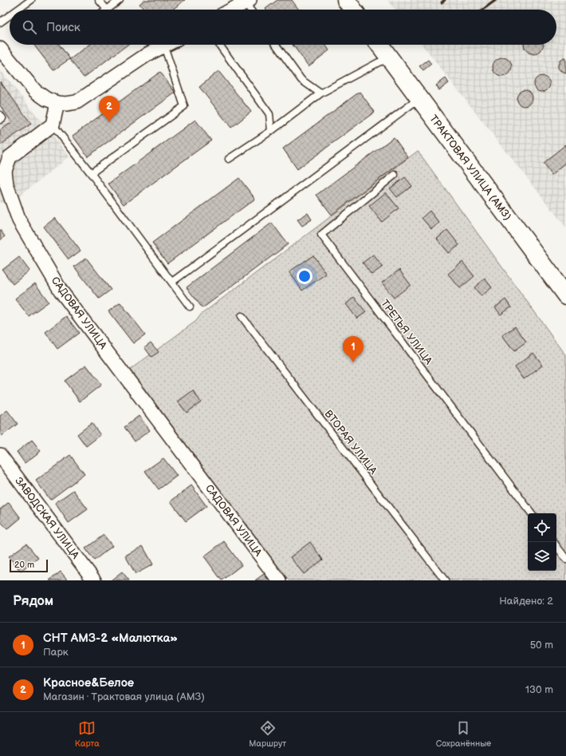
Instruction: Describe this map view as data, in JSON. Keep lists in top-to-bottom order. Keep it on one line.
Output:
{"streets":{"street":["ТРАКТОВАЯ УЛИЦА (АМЗ)","САДОВАЯ УЛИЦА","ЗАВОДСКАЯ УЛИЦА"],"lane":["ТРЕТЬЯ УЛИЦА","ВТОРАЯ УЛИЦА"]},"scale_bar":"20 m","page":{"search":"Поиск","pins":["2","1"],"scale":"20 m","heading":["Рядом","Найдено: 2"],"list":[{"mark":"1","name":"СНТ АМЗ-2 «Малютка»","note":"Парк","value":"50 m"},{"mark":"2","name":"Красное&Белое","note":"Магазин · Трактовая улица (АМЗ)","value":"130 m"}],"nav":["Карта","Маршрут","Сохранённые"]}}
